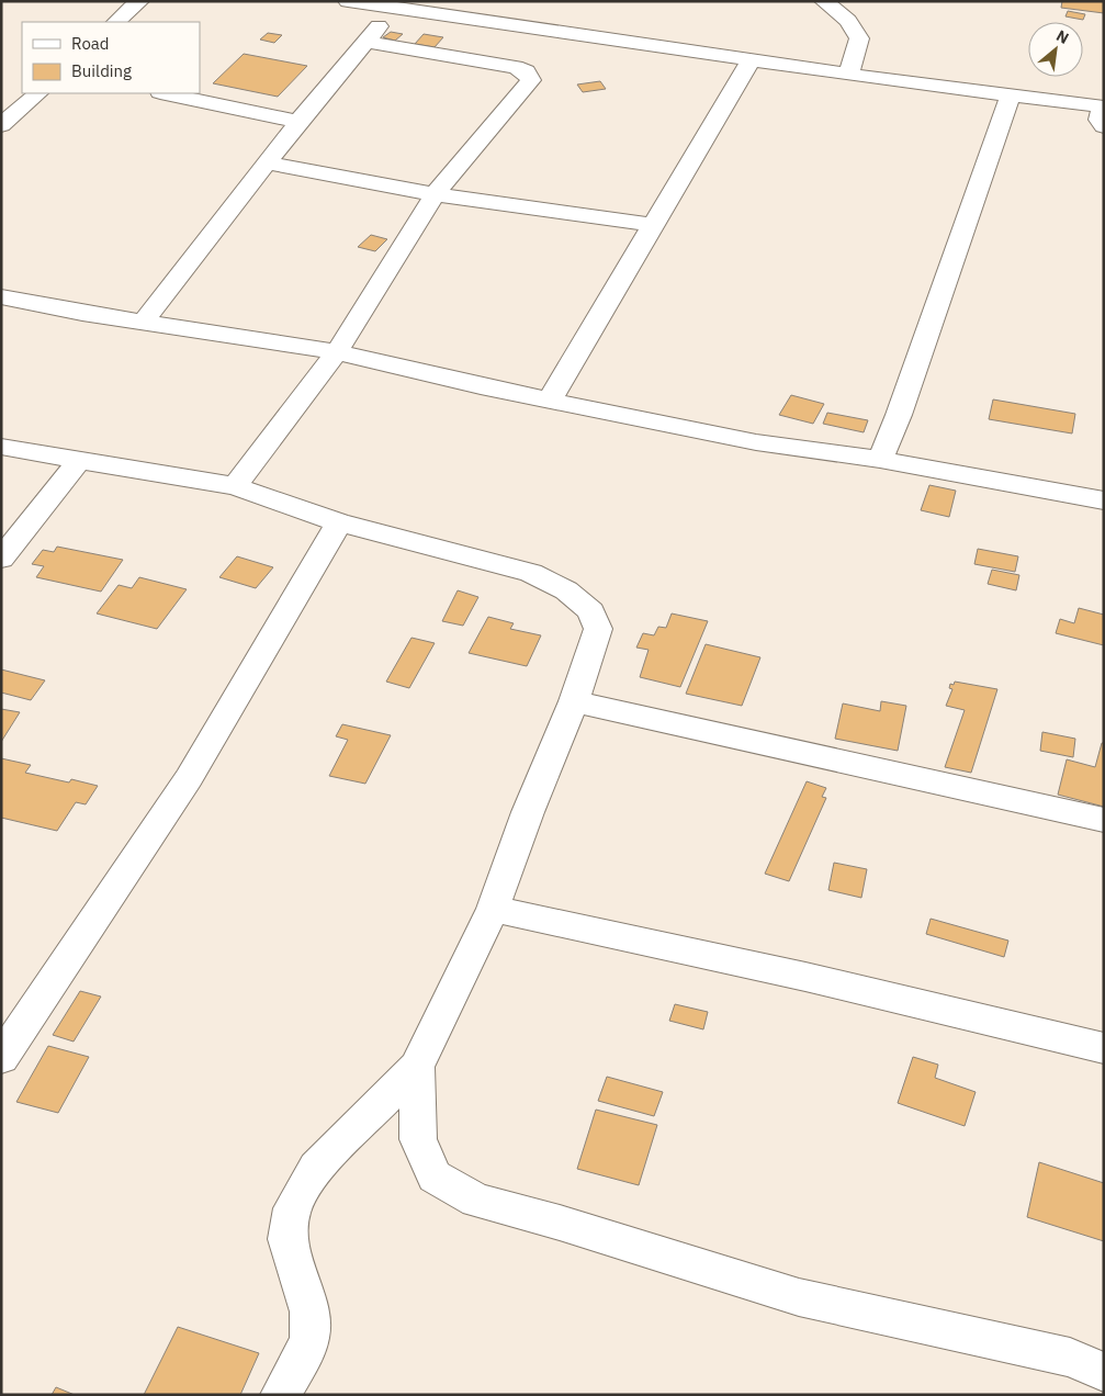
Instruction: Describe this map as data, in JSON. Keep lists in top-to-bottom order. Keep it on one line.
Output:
{"legend":["Road","Building"],"north":"top right"}
